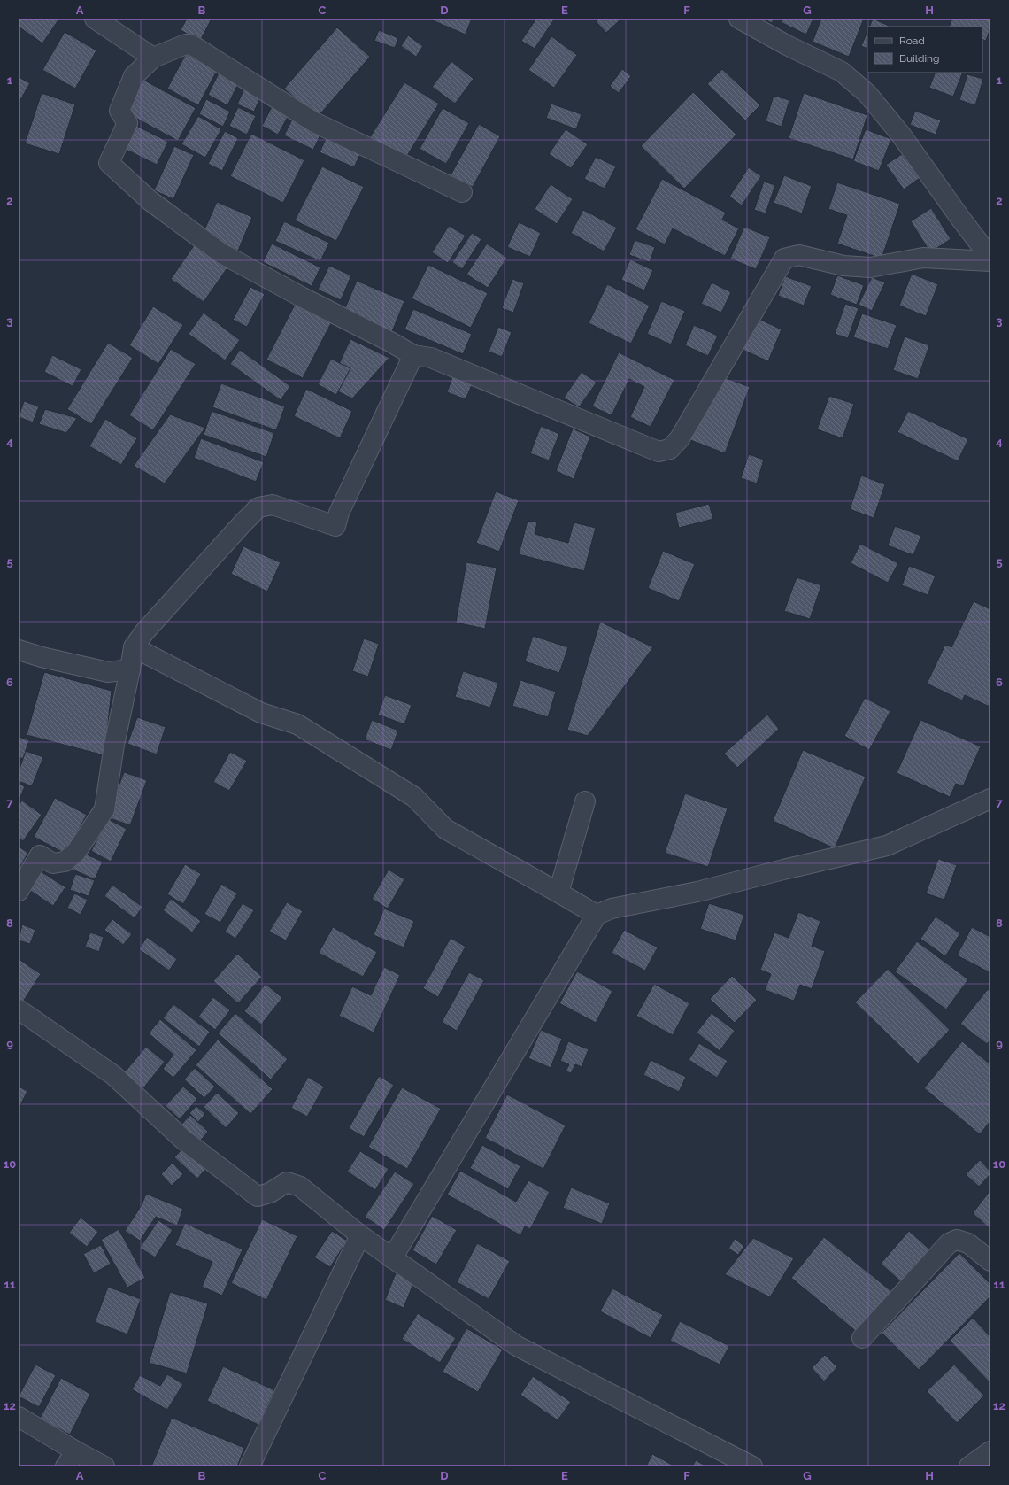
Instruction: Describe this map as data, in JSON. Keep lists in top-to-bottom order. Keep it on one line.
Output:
{"legend":["Road","Building"],"grid":{"columns":["A","B","C","D","E","F","G","H"],"rows":["1","2","3","4","5","6","7","8","9","10","11","12"]}}
